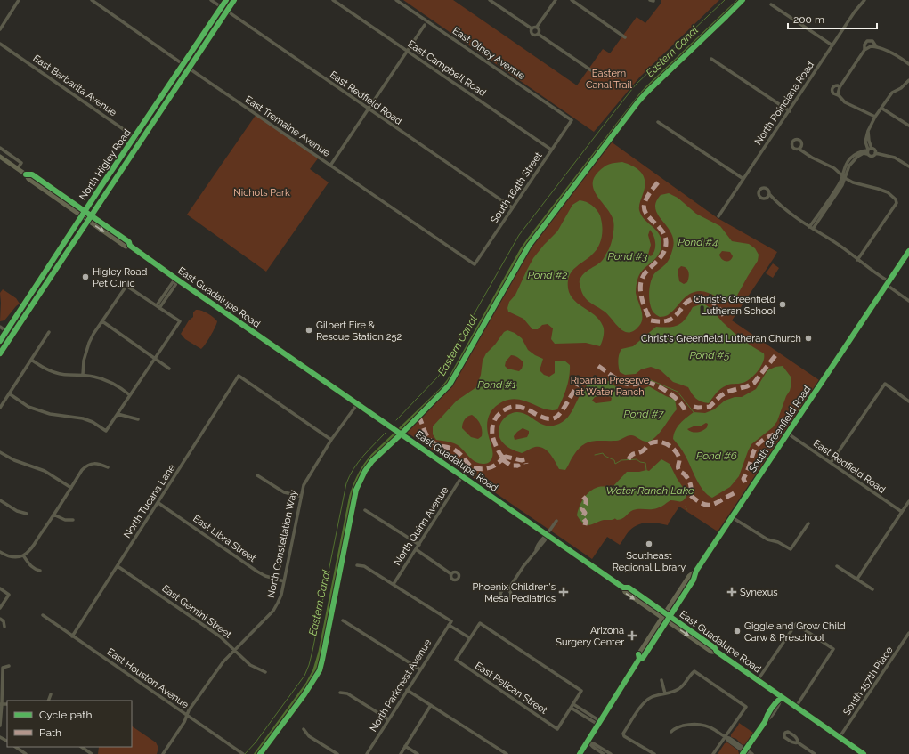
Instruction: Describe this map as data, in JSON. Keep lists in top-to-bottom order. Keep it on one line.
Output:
{"streets":{"main road":["North Higley Road","East Guadalupe Road","South Greenfield Road"],"street":["East Olney Avenue","East Campbell Road","East Barbarita Avenue","East Redfield Road","North Poinciana Road","East Tremaine Avenue","South 164th Street","North Tucana Lane","North Quinn Avenue","East Libra Street","North Constellation Way","East Gemini Street","East Houston Avenue","South 157th Place","North Parkcrest Avenue","East Pelican Street"]},"crossings":[["East Olney Avenue","South 164th Street"],["East Campbell Road","South 164th Street"],["East Barbarita Avenue","North Higley Road"],["East Redfield Road","North Higley Road"],["East Redfield Road","South 164th Street"],["East Redfield Road","South Greenfield Road"],["East Tremaine Avenue","North Higley Road"],["East Tremaine Avenue","South 164th Street"],["North Higley Road","East Guadalupe Road"],["East Guadalupe Road","South Greenfield Road"],["East Guadalupe Road","North Quinn Avenue"],["East Guadalupe Road","North Constellation Way"],["East Guadalupe Road","South 157th Place"],["North Tucana Lane","East Libra Street"],["North Tucana Lane","North Constellation Way"],["North Tucana Lane","East Gemini Street"],["North Tucana Lane","East Houston Avenue"],["East Libra Street","North Constellation Way"],["North Constellation Way","East Gemini Street"],["North Constellation Way","East Houston Avenue"]],"water":["Eastern Canal","Pond #4","Pond #3","Pond #2","Pond #5","Pond #1","Pond #7","Pond #6","Water Ranch Lake"],"parks":["Eastern Canal Trail","Nichols Park","Riparian Preserve at Water Ranch"],"places":{"other":["Higley Road Pet Clinic","Christ's Greenfield Lutheran School","Gilbert Fire & Rescue Station 252","Christ's Greenfield Lutheran Church","Southeast Regional Library","Giggle and Grow Child Carw & Preschool"],"health":["Phoenix Children's Mesa Pediatrics","Synexus","Arizona Surgery Center"]},"legend":["Cycle path","Path"],"scale_bar":"200 m"}
